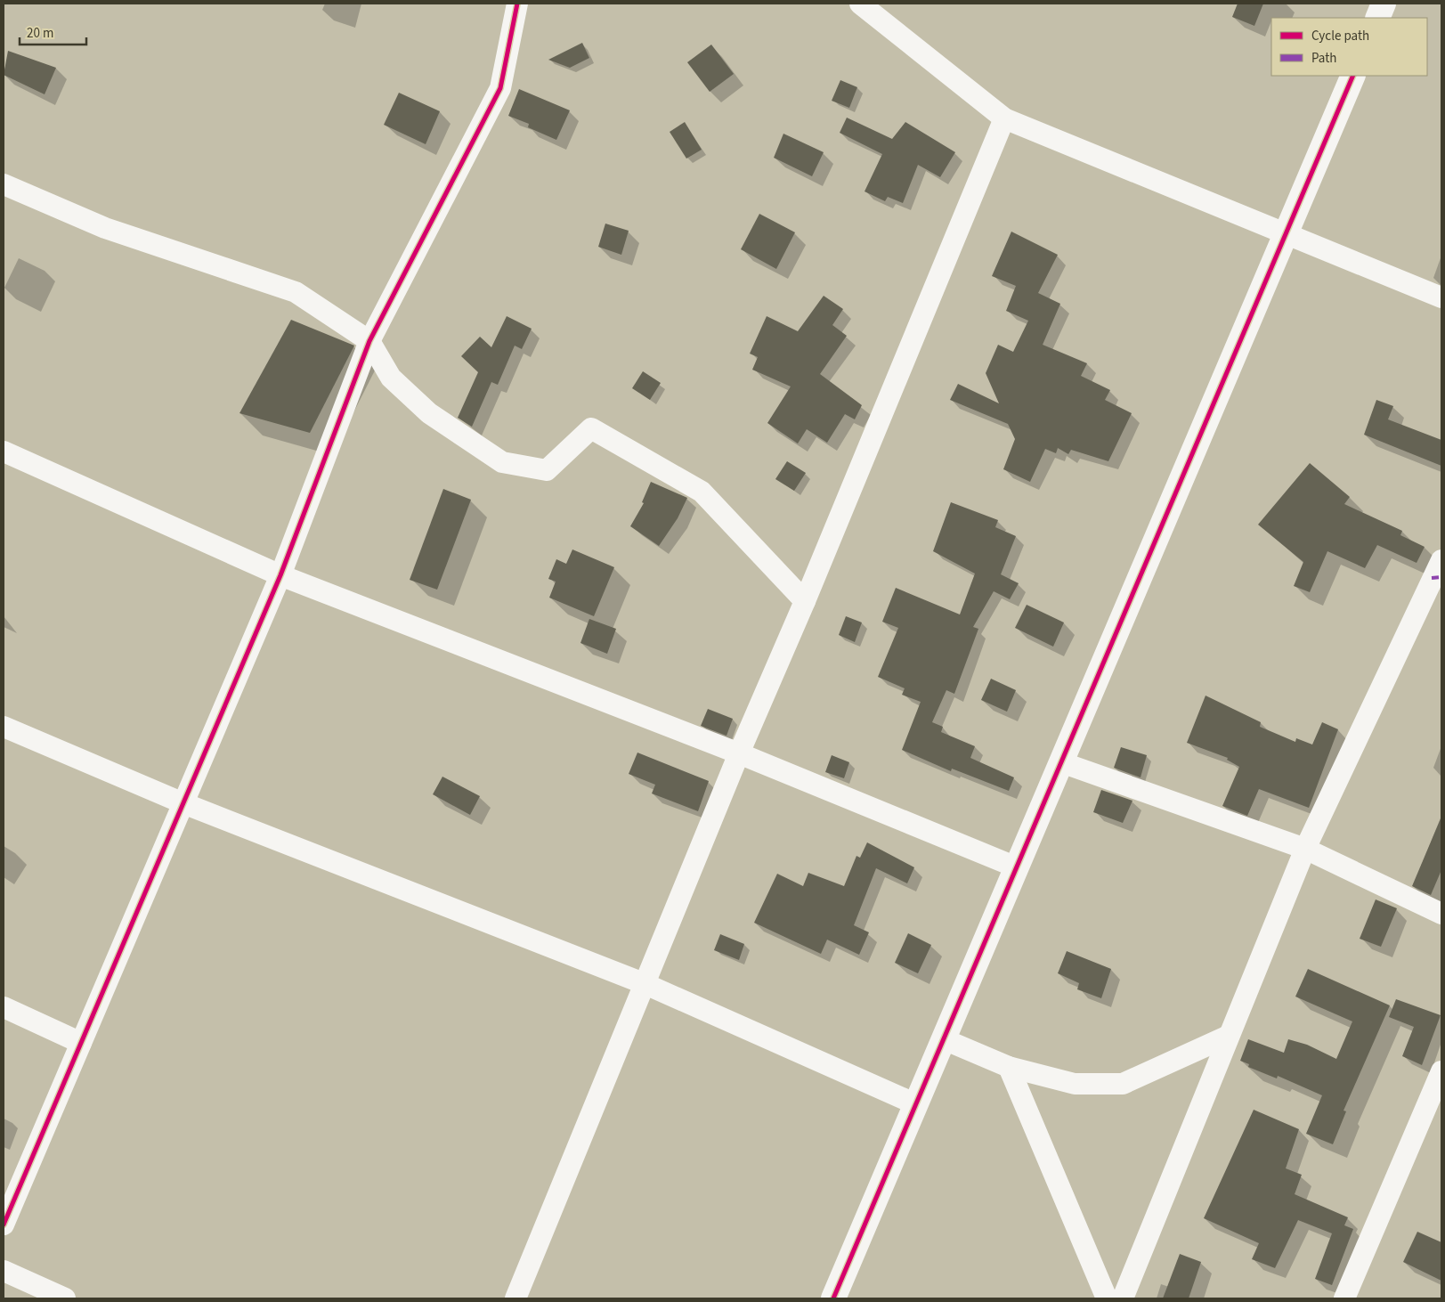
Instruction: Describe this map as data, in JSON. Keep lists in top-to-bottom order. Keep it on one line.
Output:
{"legend":["Cycle path","Path"],"scale_bar":"20 m"}
